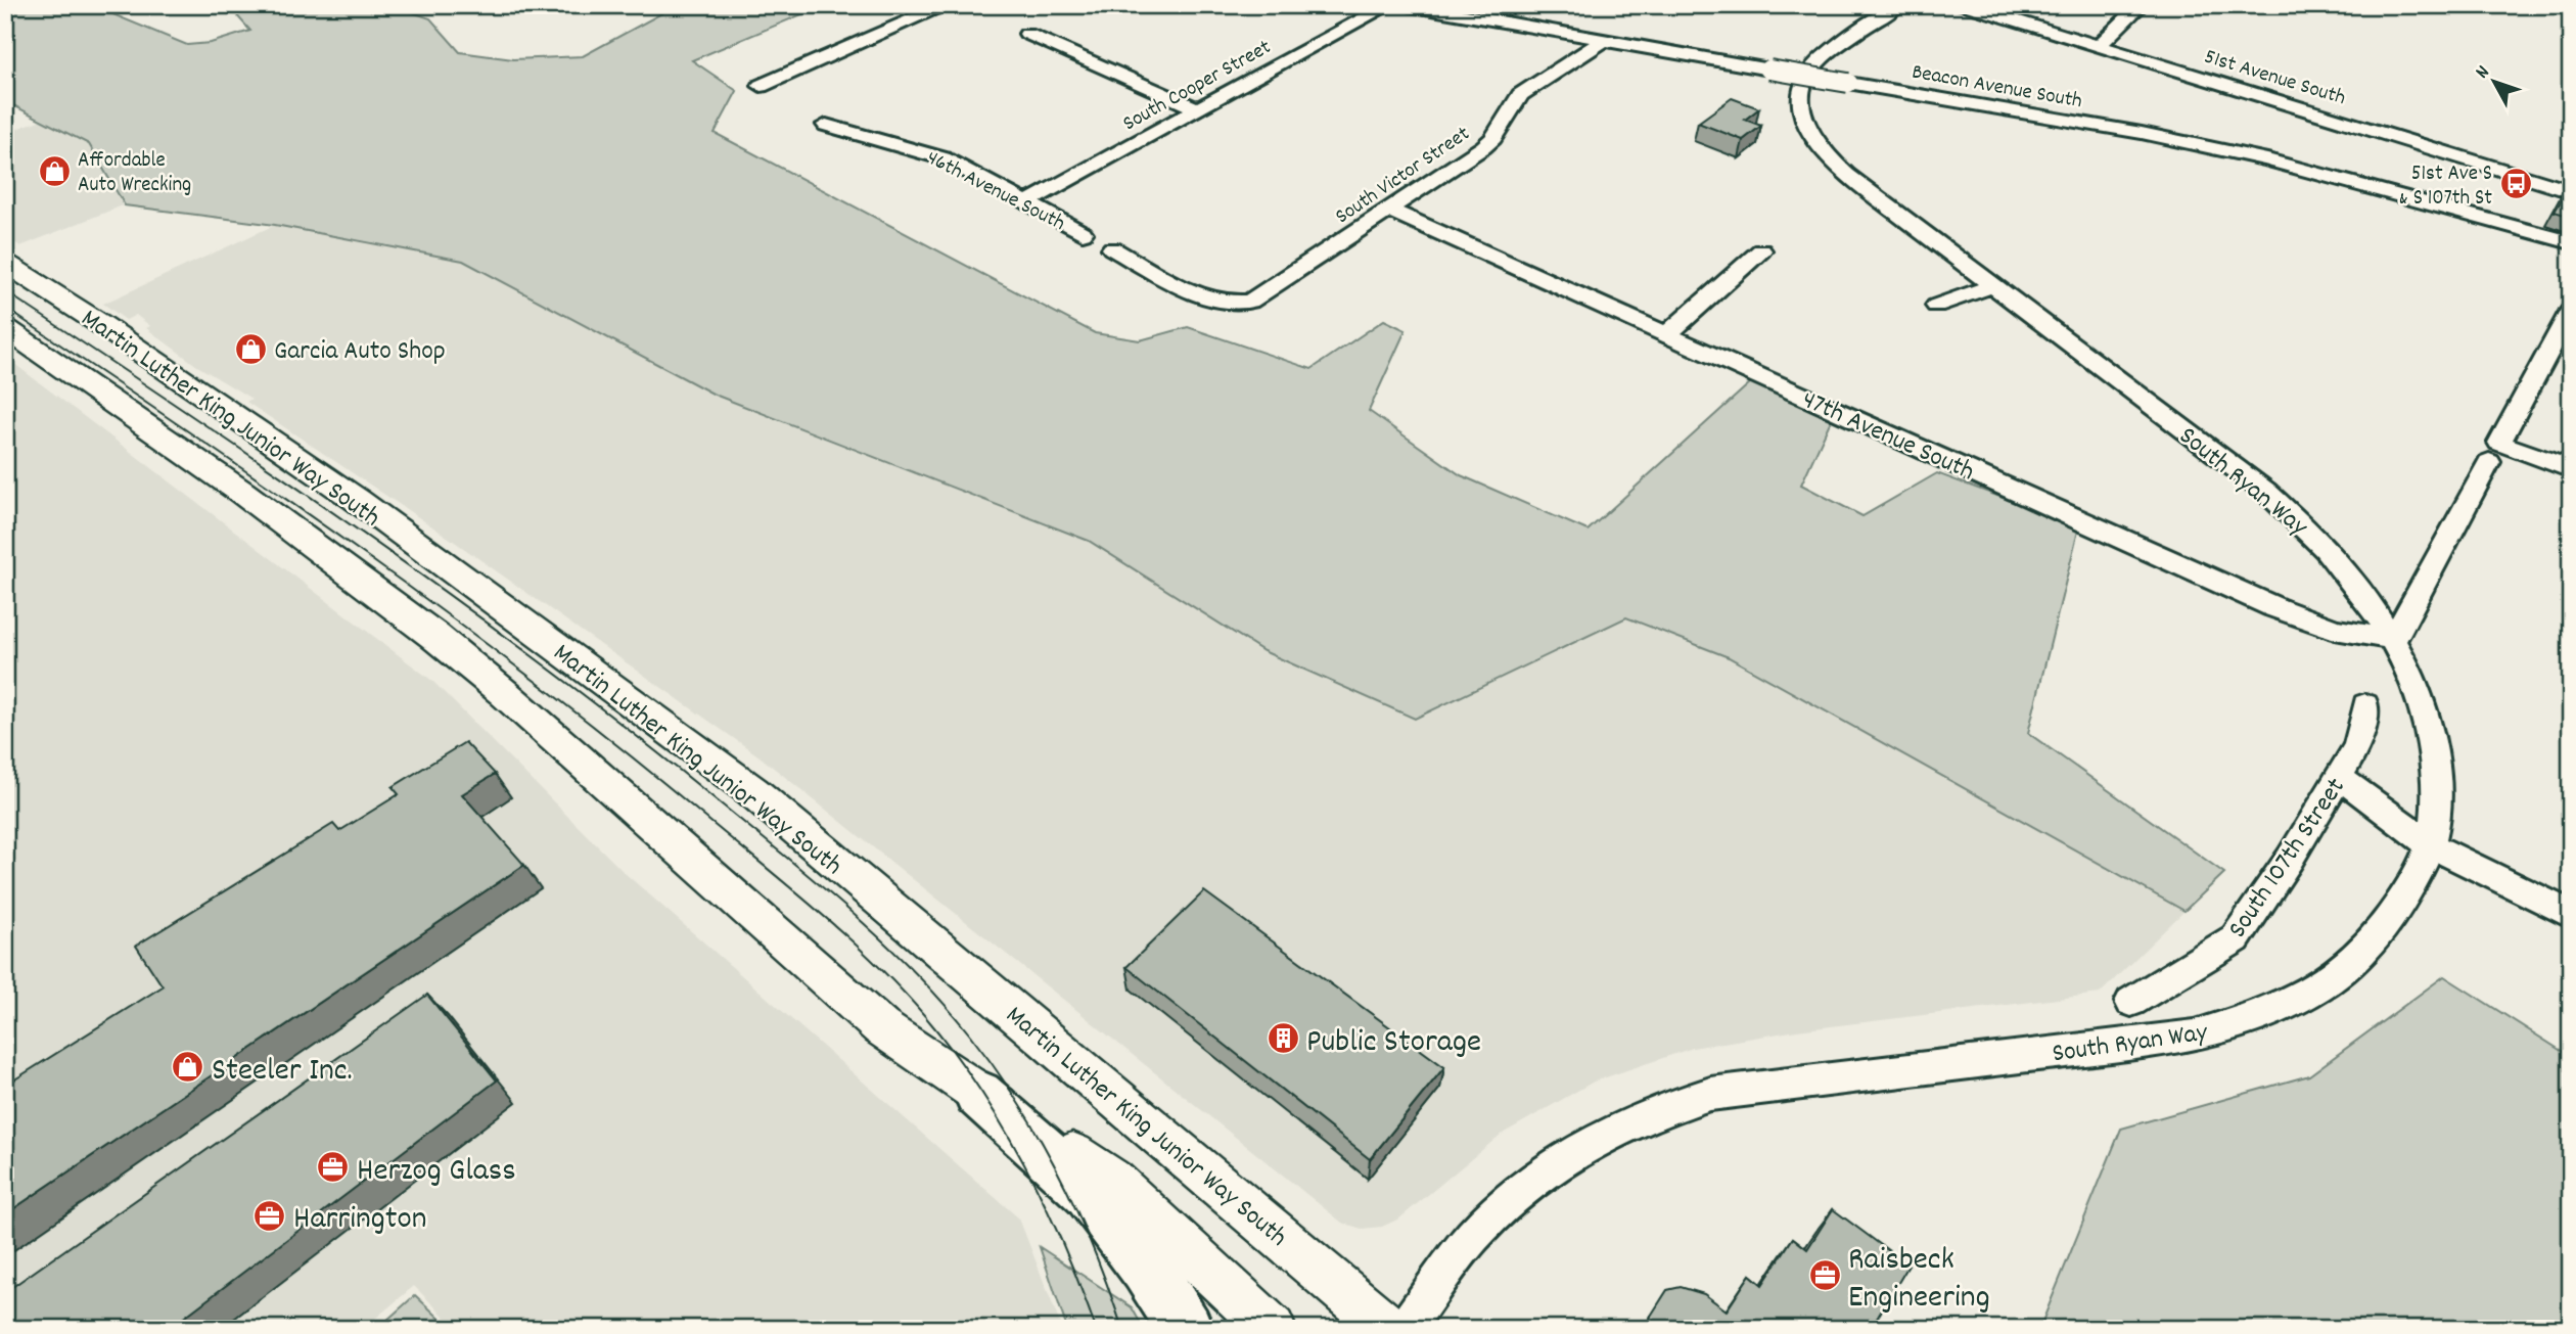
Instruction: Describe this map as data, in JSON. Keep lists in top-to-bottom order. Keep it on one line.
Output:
{"streets":{"main road":["Martin Luther King Junior Way South"],"street":["51st Avenue South","South Cooper Street","Beacon Avenue South","South Victor Street","46th Avenue South","47th Avenue South","South Ryan Way","South 107th Street"]},"crossings":[["South Cooper Street","46th Avenue South"],["Beacon Avenue South","South Victor Street"],["South Victor Street","47th Avenue South"],["47th Avenue South","South Ryan Way"]],"places":{"shop":["Affordable Auto Wrecking","Garcia Auto Shop","Steeler Inc."],"bus stop":["51st Ave S & S 107th St"],"building":["Public Storage"],"office":["Herzog Glass","Harrington","Raisbeck Engineering"]},"north":"top left"}
